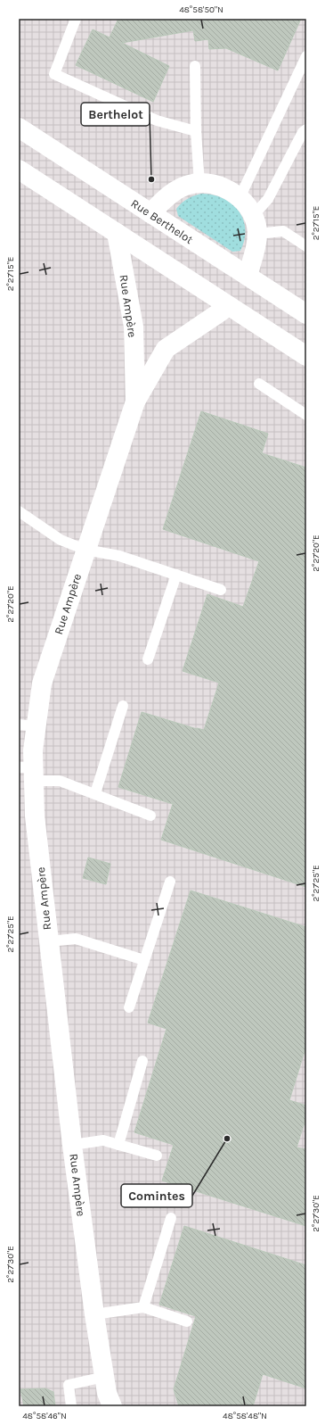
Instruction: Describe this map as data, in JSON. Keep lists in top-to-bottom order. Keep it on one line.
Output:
{"streets":{"street":["Rue Berthelot","Rue Ampère"]},"places":["Berthelot","Comintes"],"coordinates":["48°58'50\"N","2°27'15\"E","2°27'20\"E","2°27'25\"E","2°27'30\"E","48°58'46\"N","48°58'48\"N"]}
